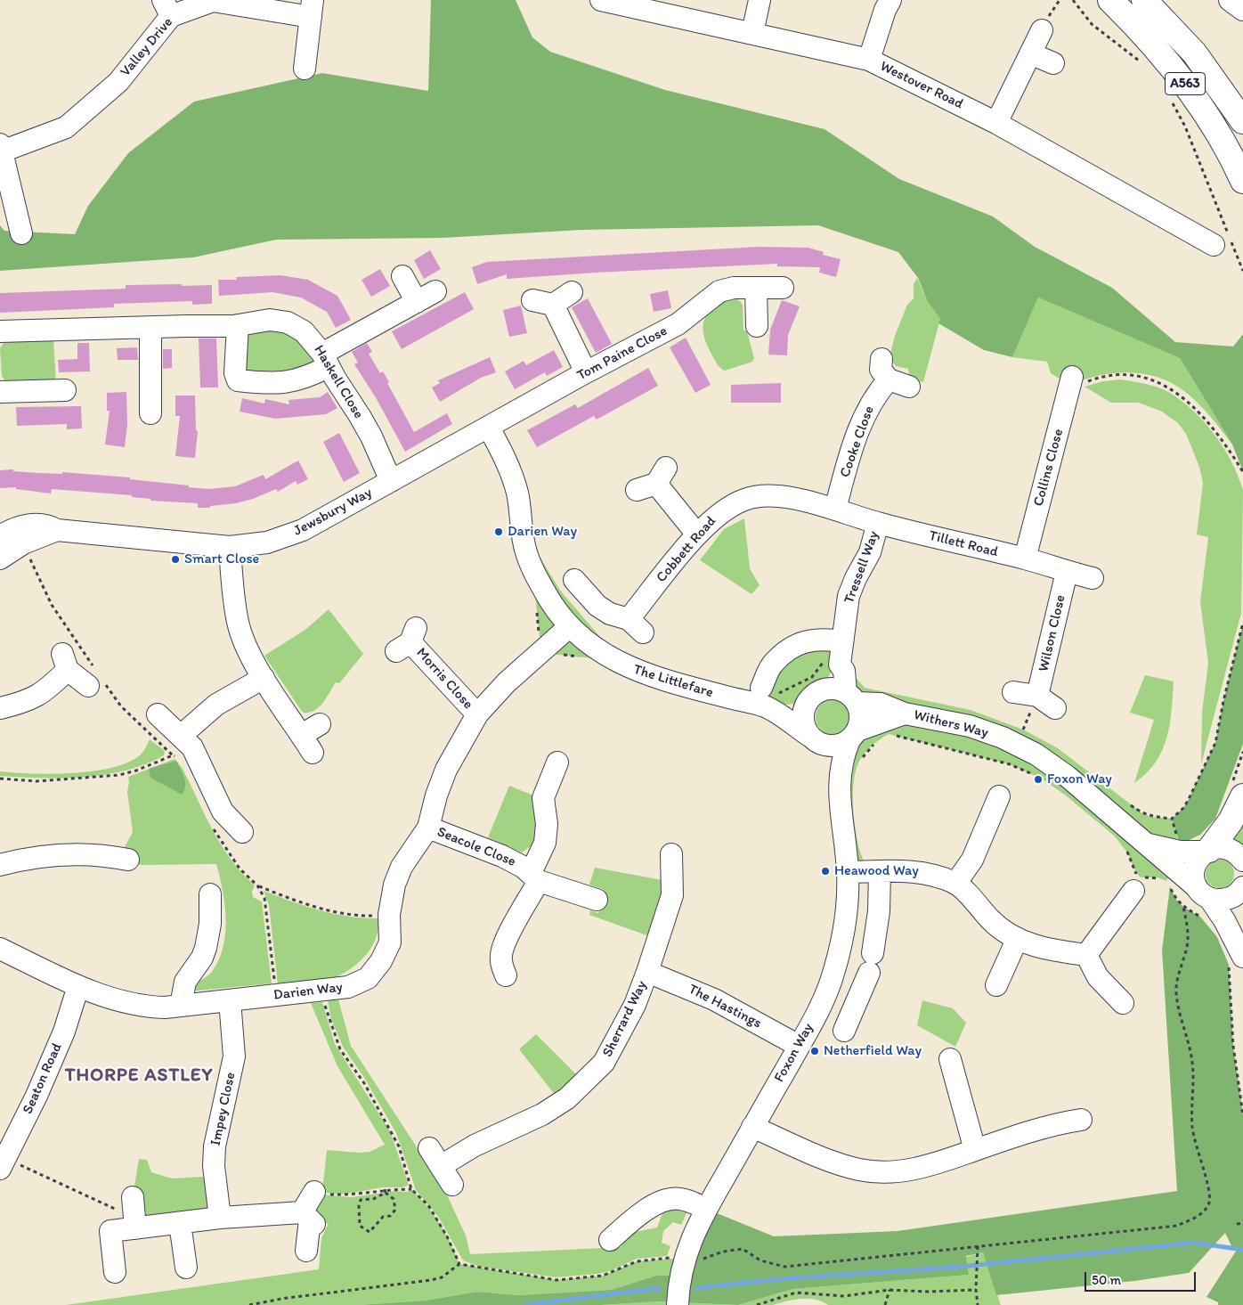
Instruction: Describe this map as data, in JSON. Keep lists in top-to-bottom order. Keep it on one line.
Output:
{"streets":{"highway":["A563"],"street":["Valley Drive","Westover Road","Tom Paine Close","Haskell Close","Cooke Close","Collins Close","Jewsbury Way","Tillett Road","Cobbett Road","Tressell Way","Wilson Close","Morris Close","The Littlefare","Withers Way","Seacole Close","Darien Way","The Hastings","Sherrard Way","Foxon Way","Seaton Road","Impey Close"]},"crossings":[["Tom Paine Close","Jewsbury Way"],["Tom Paine Close","The Littlefare"],["Haskell Close","Jewsbury Way"],["Cooke Close","Tillett Road"],["Cooke Close","Cobbett Road"],["Collins Close","Tillett Road"],["Jewsbury Way","The Littlefare"],["Tillett Road","Cobbett Road"],["Tillett Road","Tressell Way"],["Tillett Road","Wilson Close"],["Tressell Way","The Littlefare"],["Tressell Way","Withers Way"],["Tressell Way","Foxon Way"],["Morris Close","Darien Way"],["The Littlefare","Withers Way"],["The Littlefare","Darien Way"],["The Littlefare","Foxon Way"],["Withers Way","Foxon Way"],["Seacole Close","Darien Way"],["Darien Way","Seaton Road"],["Darien Way","Impey Close"],["The Hastings","Sherrard Way"],["The Hastings","Foxon Way"]],"districts":["THORPE ASTLEY"],"places":["Darien Way","Smart Close","Foxon Way","Heawood Way","Netherfield Way"],"scale_bar":"50 m"}
